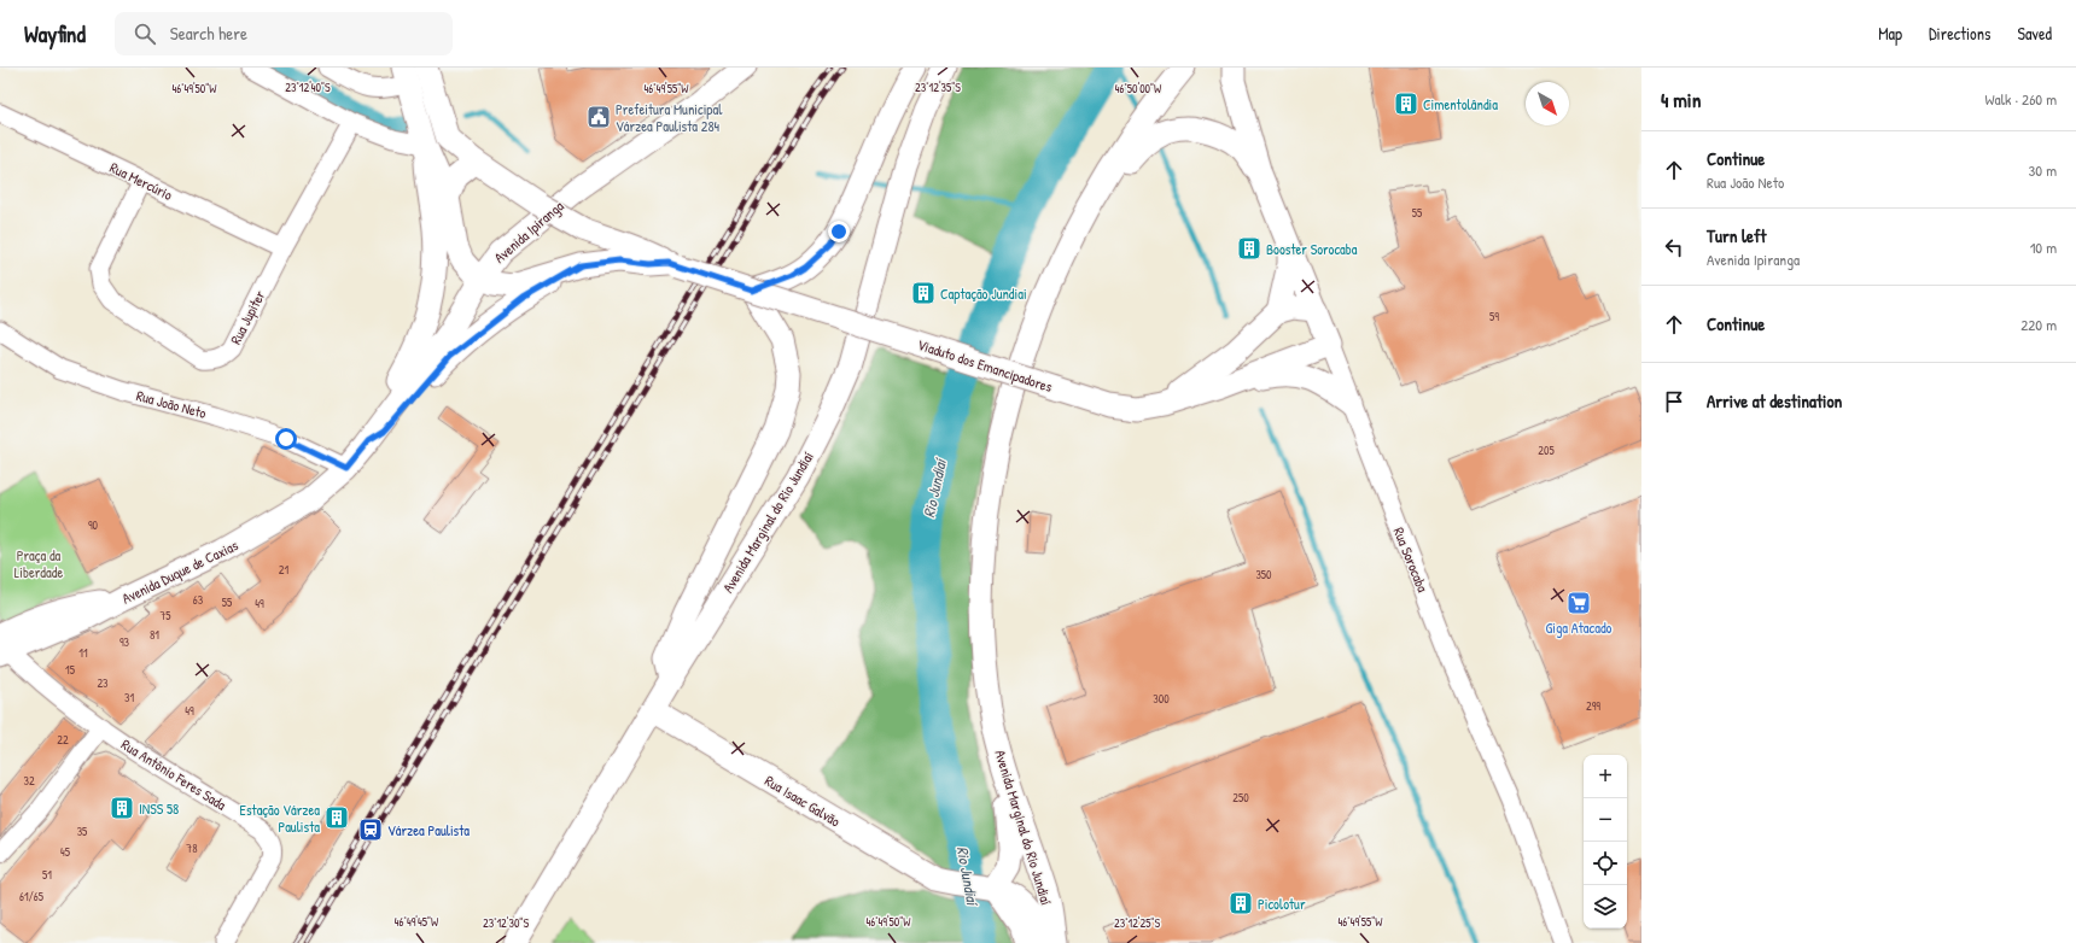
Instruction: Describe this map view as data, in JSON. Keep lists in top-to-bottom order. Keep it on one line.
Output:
{"streets":{"main road":["Avenida Ipiranga","Viaduto dos Emancipadores","Avenida Marginal do Rio Jundiaí","Rua Sorocaba","Avenida Duque de Caxias","Rua Isaac Galvão"],"street":["Rua Mercúrio","Rua Jupiter","Rua João Neto","Rua Antônio Feres Sada"]},"crossings":[["Rua Mercúrio","Rua Jupiter"],["Avenida Ipiranga","Rua João Neto"],["Avenida Ipiranga","Avenida Duque de Caxias"],["Rua João Neto","Avenida Duque de Caxias"],["Avenida Marginal do Rio Jundiaí","Rua Isaac Galvão"],["Avenida Duque de Caxias","Rua Antônio Feres Sada"]],"water":["Rio Jundiaí"],"parks":["Praça da Liberdade"],"places":{"building":["Cimentolândia","Booster Sorocaba","Captação Jundiai","INSS 58","Estação Várzea Paulista","Picolotur"],"public building":["Prefeitura Municipal Várzea Paulista 284"],"supermarket":["Giga Atacado"],"station":["Várzea Paulista"]},"house_numbers":["55","59","205","90","21","350","63","55","49","75","81","93","11","15","23","31","300","299","49","22","32","250","35","78","45","51","61/65"],"north":"bottom right","page":{"header":"Wayfind","search":"Search here","nav":["Map","Directions","Saved"],"heading":["4 min","Walk · 260 m"],"list":[["Continue","Rua João Neto","30 m"],["Turn left","Avenida Ipiranga","10 m"],["Continue","220 m"],"Arrive at destination"],"map_buttons":["+","−"]},"coordinates":["23°12'40\"S","23°12'35\"S","46°49'50\"W","46°49'55\"W","46°50'00\"W","46°49'45\"W","23°12'30\"S","23°12'25\"S"]}
